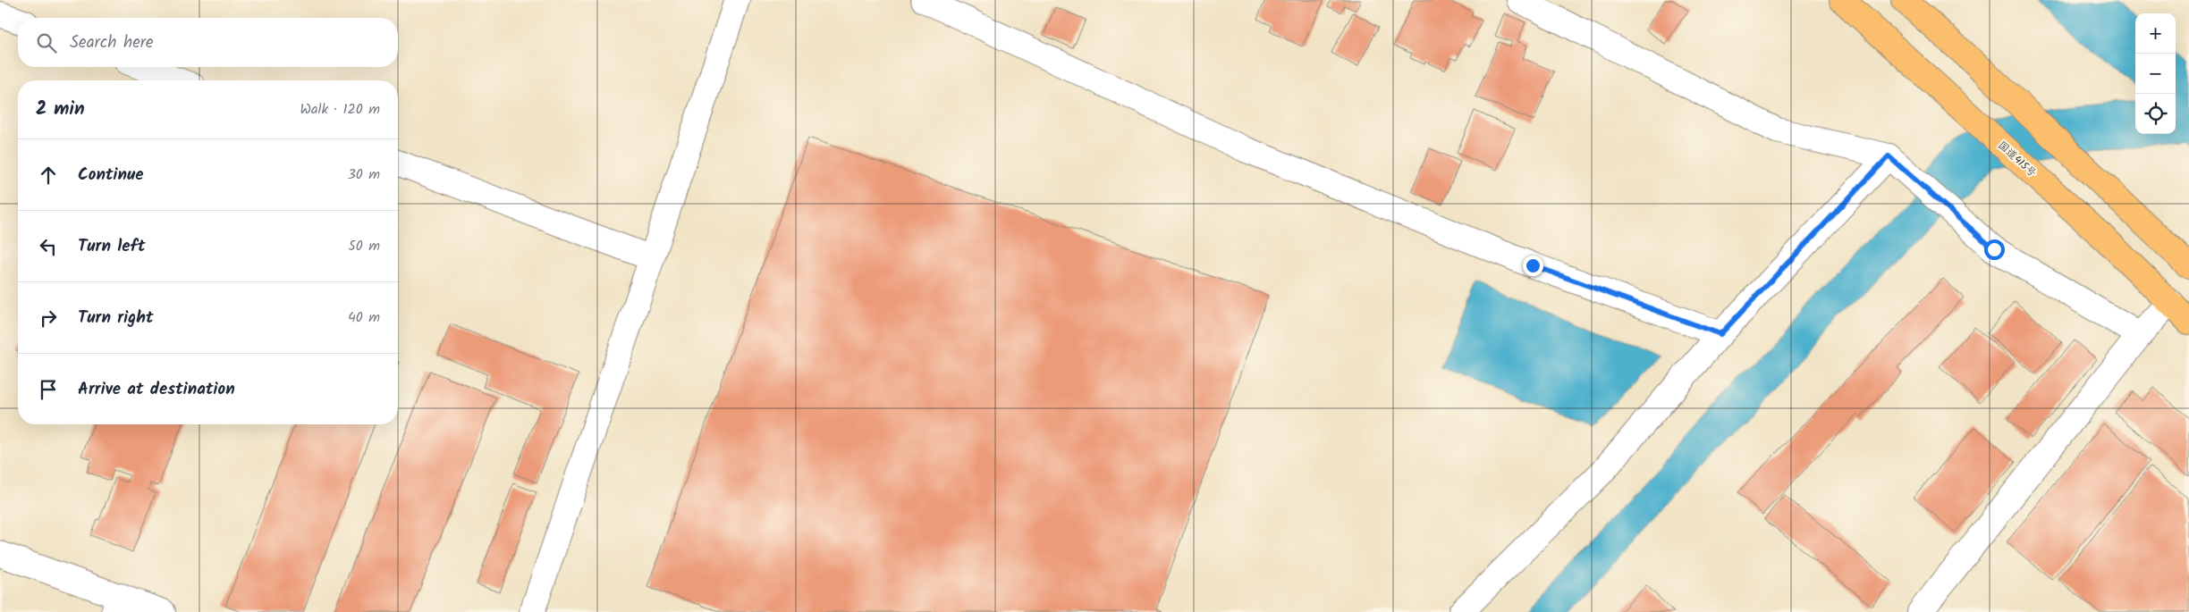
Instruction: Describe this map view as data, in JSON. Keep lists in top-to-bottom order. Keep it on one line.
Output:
{"streets":{"highway":["国道415号"]},"page":{"map_buttons":["+","−"],"search":"Search here","heading":["2 min","Walk · 120 m"],"list":[["Continue","30 m"],["Turn left","50 m"],["Turn right","40 m"],"Arrive at destination"]}}
